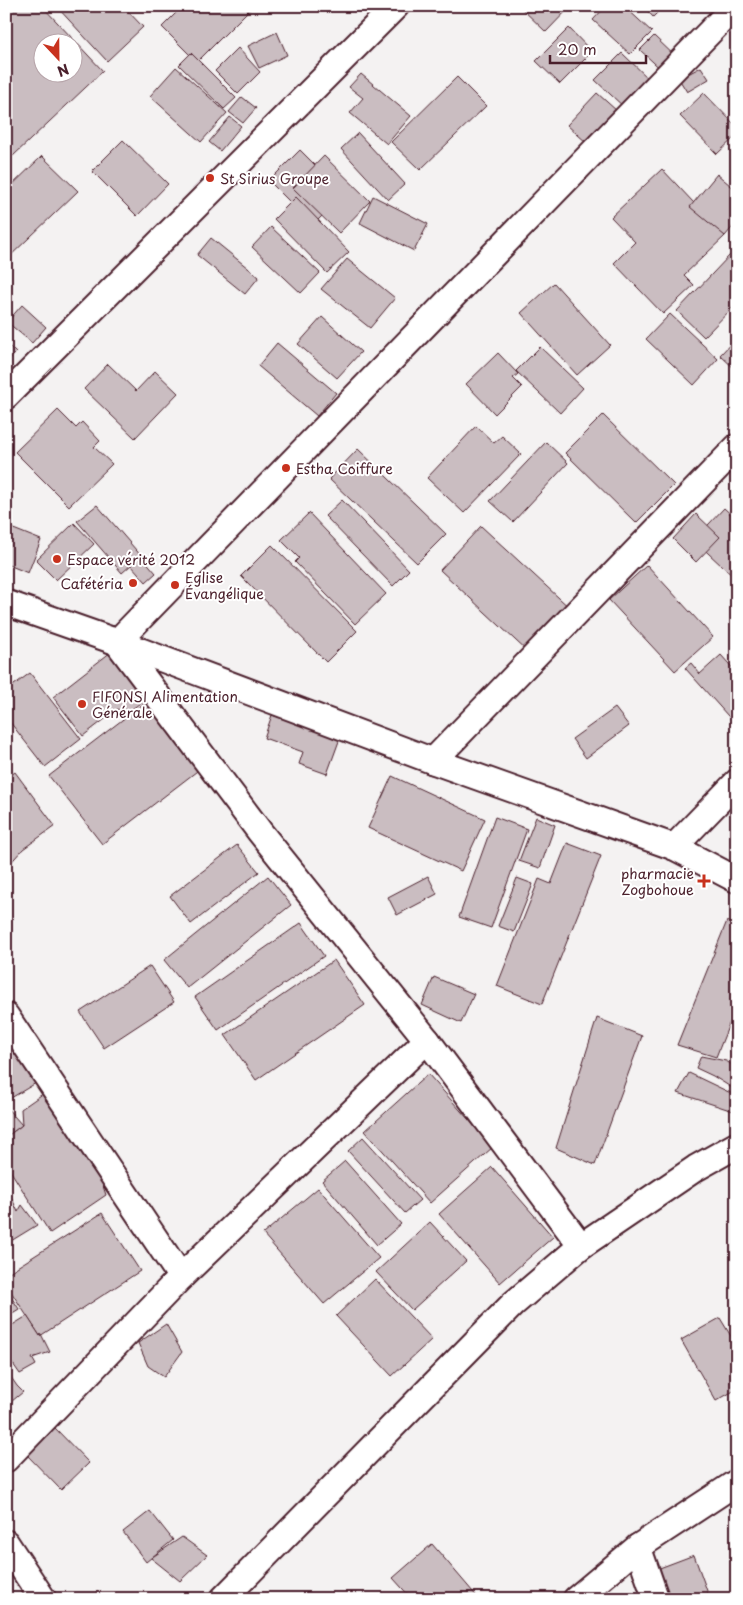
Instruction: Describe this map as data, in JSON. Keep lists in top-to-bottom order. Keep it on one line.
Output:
{"places":{"other":["St Sirius Groupe","Estha Coiffure","Espace vérité 2012","Cafétéria","Eglise Évangélique","FIFONSI Alimentation Générale"],"health":["pharmacie Zogbohoue"]},"scale_bar":"20 m","north":"bottom"}
